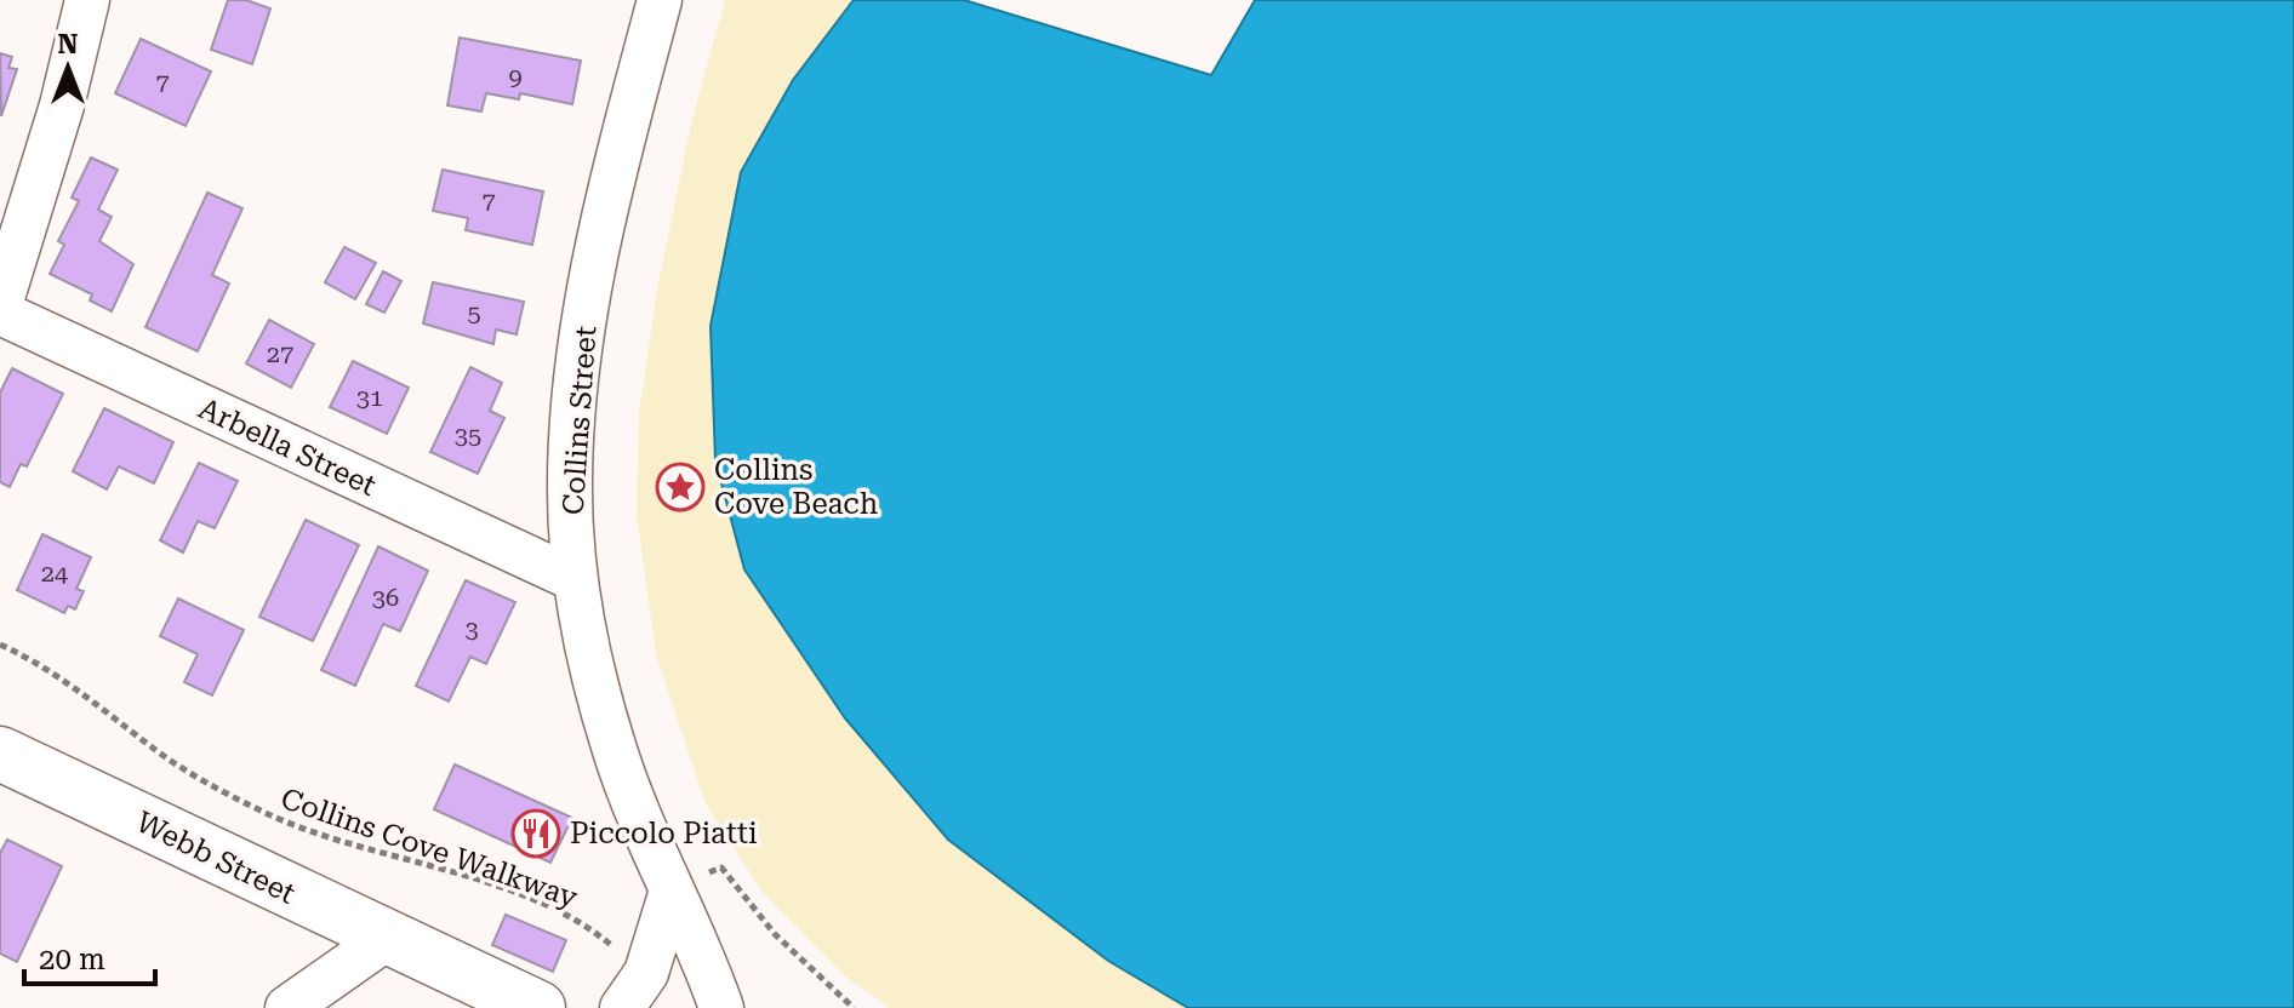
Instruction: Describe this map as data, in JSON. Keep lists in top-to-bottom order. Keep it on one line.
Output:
{"streets":{"main road":["Webb Street"],"street":["Collins Street","Arbella Street"],"path":["Collins Cove Walkway"]},"crossings":[["Collins Street","Arbella Street"]],"places":{"place":["Collins Cove Beach"],"restaurant":["Piccolo Piatti"]},"house_numbers":["9","7","7","5","27","31","35","24","36","3"],"scale_bar":"20 m","north":"top"}
